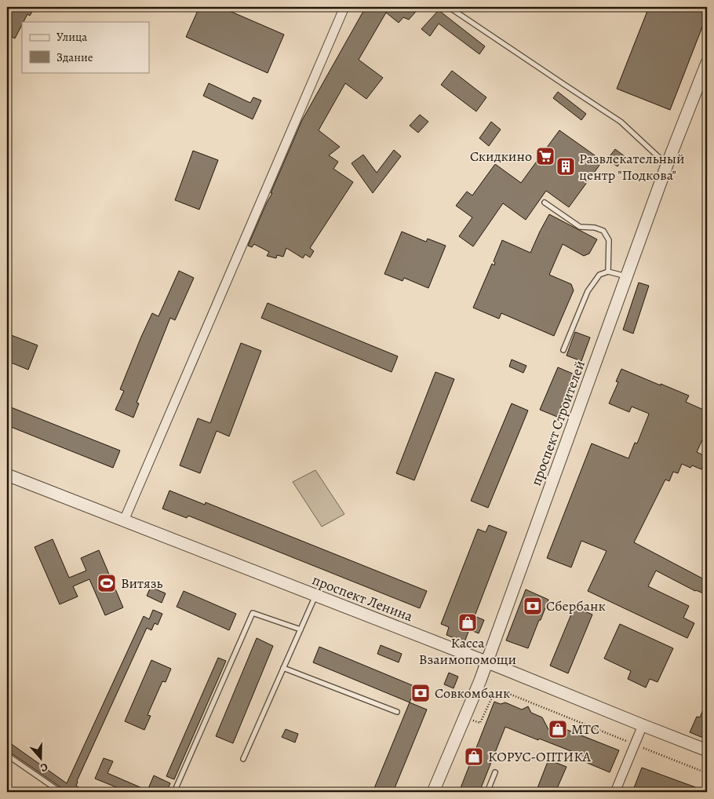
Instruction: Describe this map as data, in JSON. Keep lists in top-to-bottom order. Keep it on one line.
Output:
{"streets":{"street":["проспект Строителей","проспект Ленина"]},"crossings":[["проспект Строителей","проспект Ленина"]],"places":{"supermarket":["Скидкино"],"building":["Развлекательный центр \"Подкова\""],"sports":["Витязь"],"bank":["Сбербанк","Совкомбанк"],"shop":["Касса Взаимопомощи","МТС","КОРУС-ОПТИКА"]},"legend":["Улица","Здание"],"north":"bottom"}
